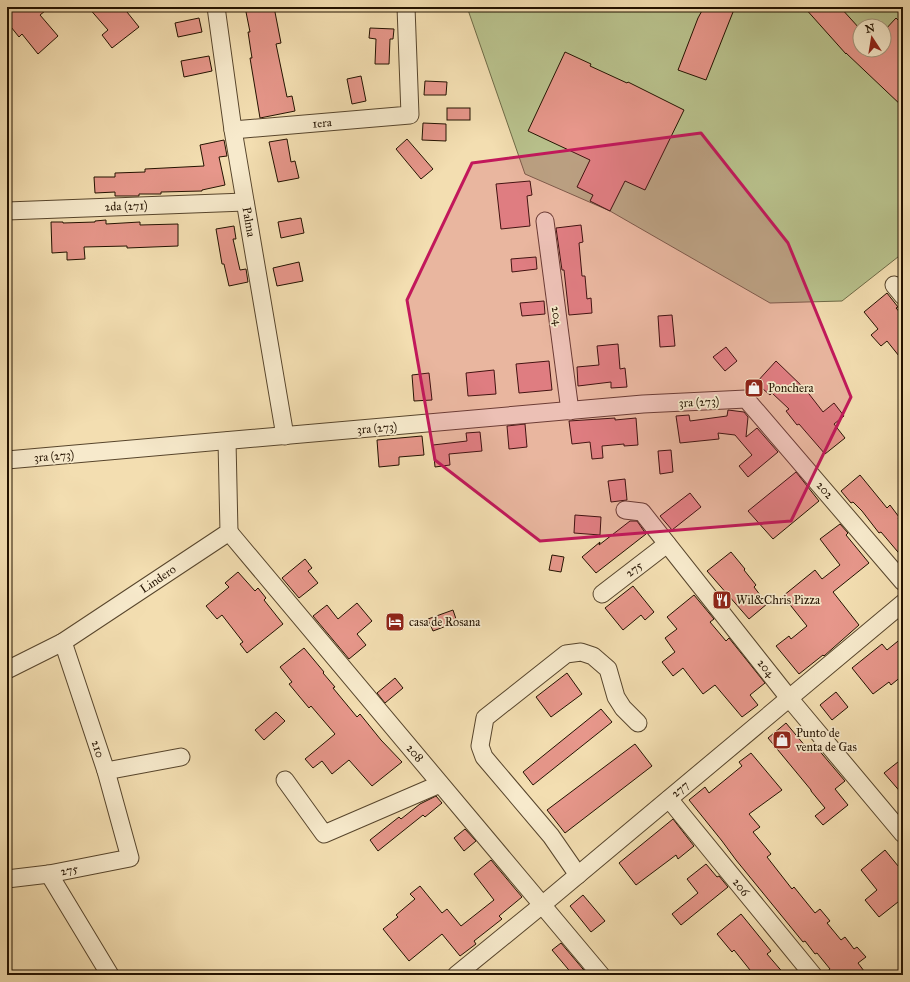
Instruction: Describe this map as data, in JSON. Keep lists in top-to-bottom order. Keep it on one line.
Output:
{"streets":{"street":["1era","2da (271)","Palma","204","3ra (273)","202","275","Lindero","210","208","277","206"]},"crossings":[["1era","Palma"],["2da (271)","Palma"],["Palma","3ra (273)"],["204","3ra (273)"],["204","275"],["204","277"],["3ra (273)","202"],["275","210"],["Lindero","210"],["Lindero","208"],["208","277"],["277","206"]],"places":{"shop":["Ponchera","Punto de venta de Gas"],"restaurant":["Wil&Chris Pizza"],"hotel":["casa de Rosana"]},"north":"top"}
